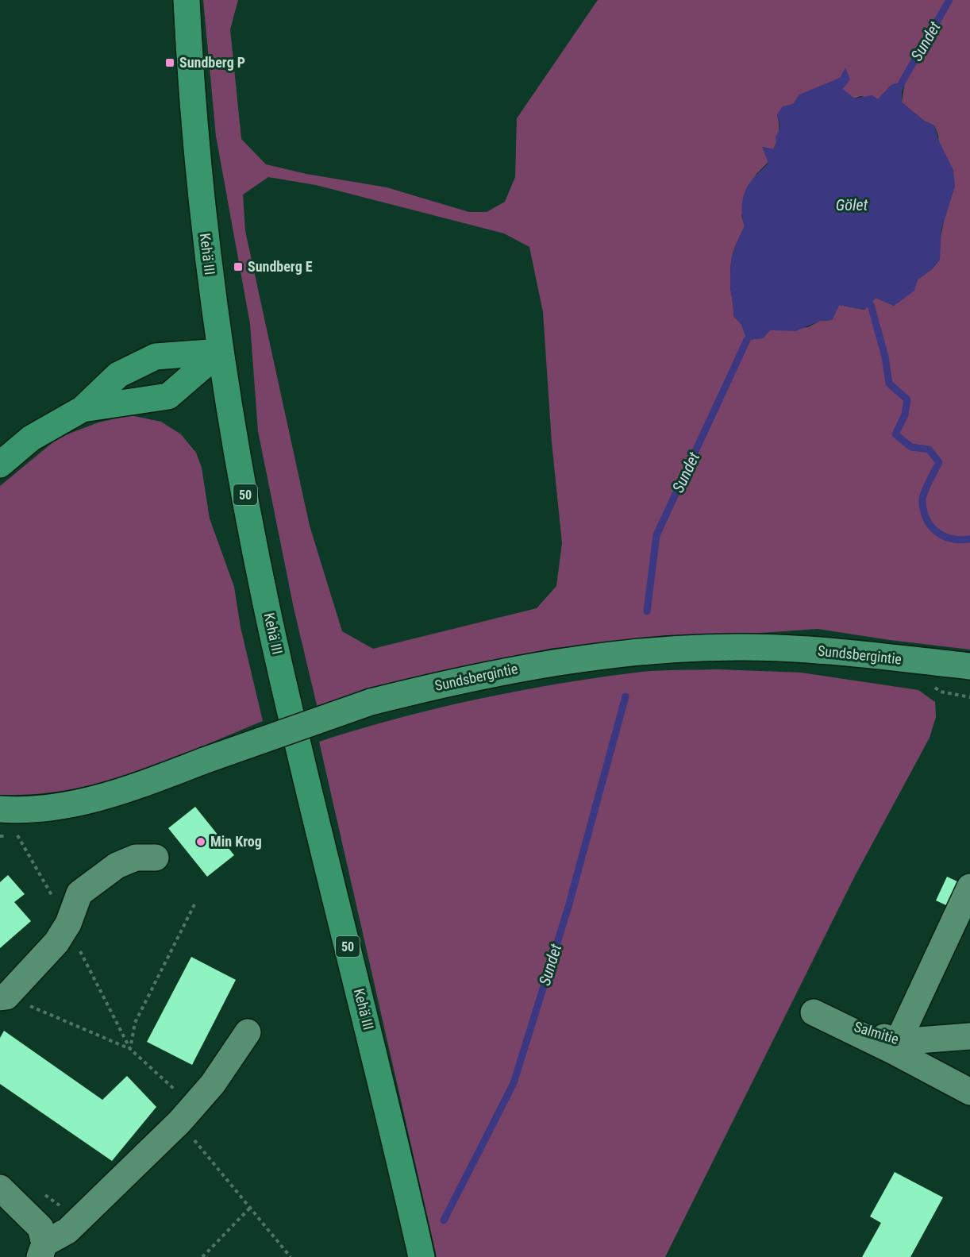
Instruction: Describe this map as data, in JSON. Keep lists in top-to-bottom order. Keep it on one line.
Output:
{"streets":{"highway":["Kehä III","50"],"main road":["Sundsbergintie"],"street":["Salmitie"]},"water":["Sundet","Gölet"],"places":{"transit":["Sundberg P","Sundberg E"],"other":["Min Krog"]}}
